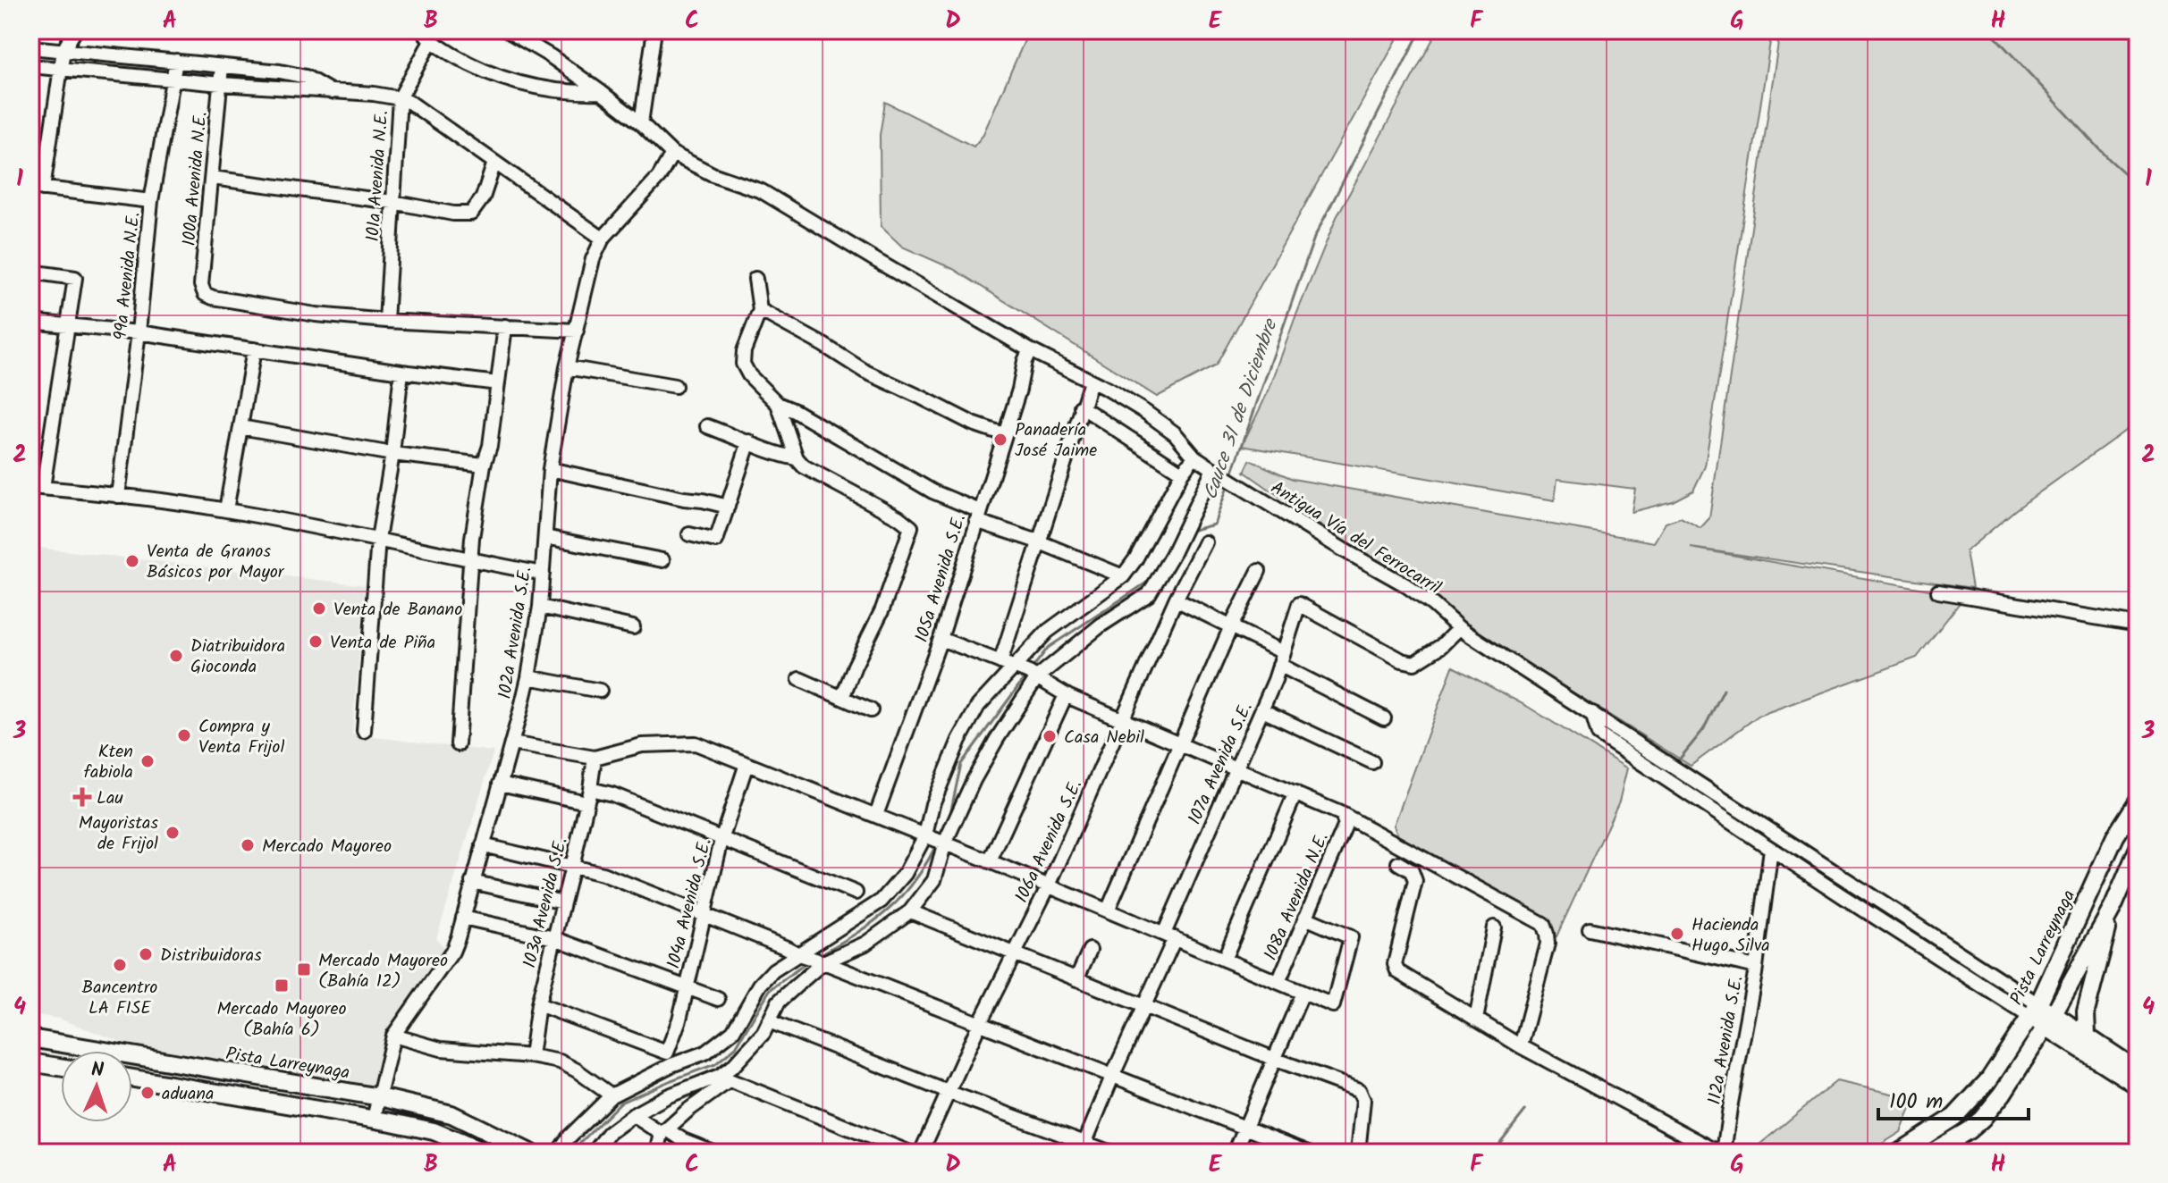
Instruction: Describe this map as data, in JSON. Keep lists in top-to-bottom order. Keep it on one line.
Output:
{"streets":{"main road":["Pista Larreynaga"],"street":["101a Avenida N.E.","100a Avenida N.E.","99a Avenida N.E.","Antigua Vía del Ferrocarril","105a Avenida S.E.","102a Avenida S.E.","107a Avenida S.E.","106a Avenida S.E.","108a Avenida N.E.","103a Avenida S.E.","104a Avenida S.E.","112a Avenida S.E."]},"crossings":[["101a Avenida N.E.","100a Avenida N.E."],["Antigua Vía del Ferrocarril","105a Avenida S.E."],["Antigua Vía del Ferrocarril","102a Avenida S.E."],["Antigua Vía del Ferrocarril","107a Avenida S.E."],["Antigua Vía del Ferrocarril","Pista Larreynaga"],["102a Avenida S.E.","Pista Larreynaga"],["103a Avenida S.E.","104a Avenida S.E."]],"water":["Cauce 31 de Diciembre"],"places":{"other":["Panadería José Jaime","Venta de Granos Básicos por Mayor","Venta de Banano","Venta de Piña","Diatribuidora Gioconda","Compra y Venta Frijol","Casa Nebil","Kten fabiola","Mayoristas de Frijol","Mercado Mayoreo","Hacienda Hugo Silva","Distribuidoras","Bancentro LA FISE","aduana"],"health":["Lau"],"transit":["Mercado Mayoreo (Bahía 12)","Mercado Mayoreo (Bahía 6)"]},"scale_bar":"100 m","north":"top","grid":{"columns":["A","B","C","D","E","F","G","H"],"rows":["1","2","3","4"]}}
